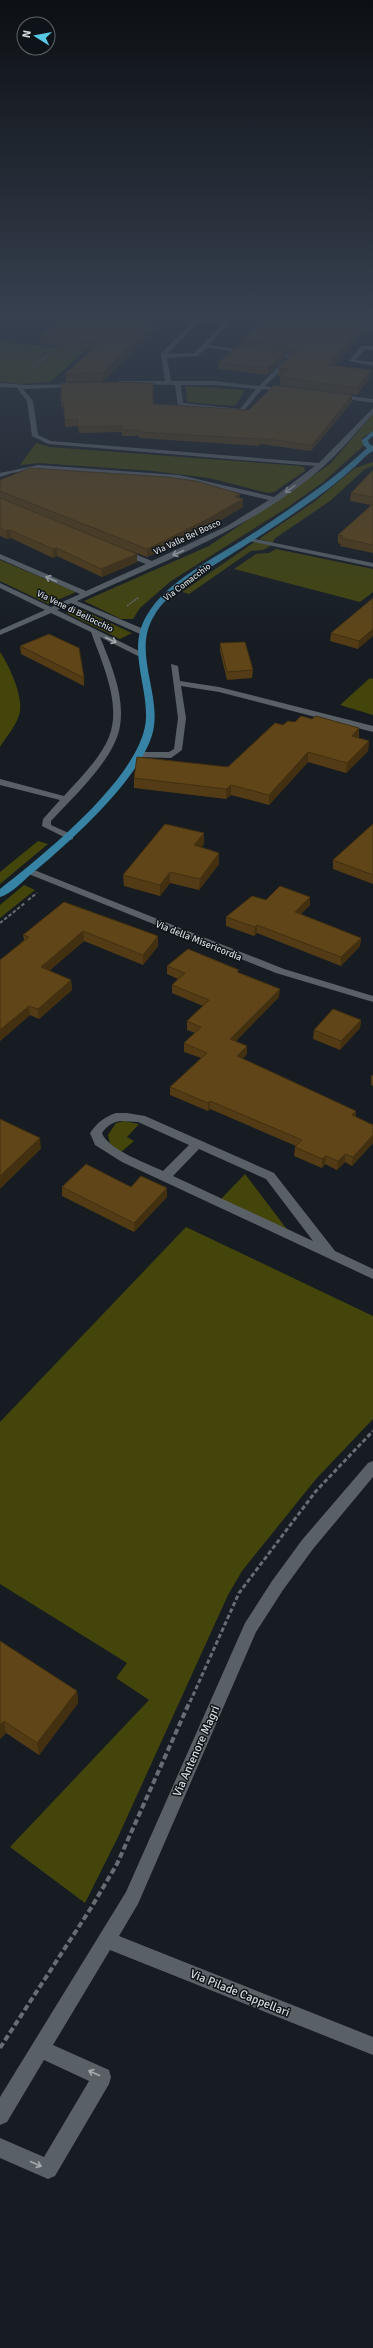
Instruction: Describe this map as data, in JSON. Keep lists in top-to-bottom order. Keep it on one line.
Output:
{"streets":{"main road":["Via Comacchio"],"street":["Via Valle Bel Bosco","Via Vene di Bellocchio","Via della Misericordia","Via Antenore Magri","Via Pilade Cappellari"]},"crossings":[["Via Valle Bel Bosco","Via Vene di Bellocchio"],["Via Comacchio","Via Vene di Bellocchio"],["Via Comacchio","Via della Misericordia"],["Via Antenore Magri","Via Pilade Cappellari"]],"one_way":["Via Valle Bel Bosco"],"north":"left"}
